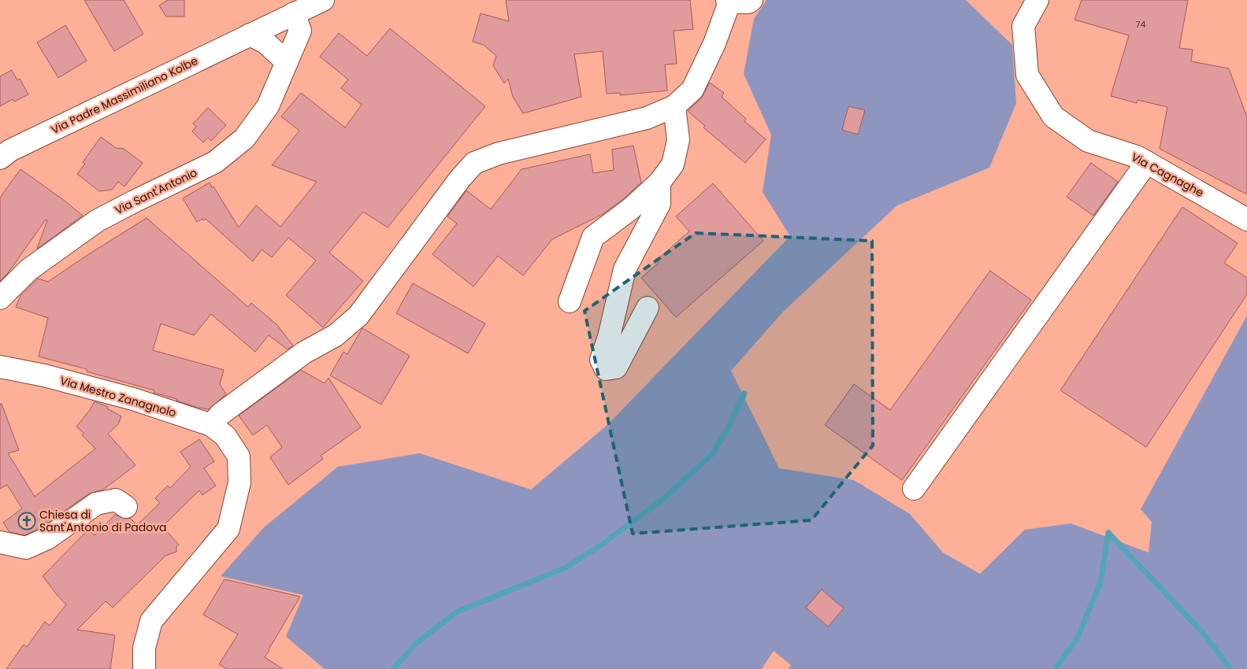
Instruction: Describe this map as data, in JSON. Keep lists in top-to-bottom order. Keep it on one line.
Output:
{"streets":{"street":["Via Padre Massimiliano Kolbe","Via Cagnaghe","Via Sant'Antonio","Via Mestro Zanagnolo"]},"places":{"church":["Chiesa di Sant'Antonio di Padova"]},"house_numbers":["74"]}
